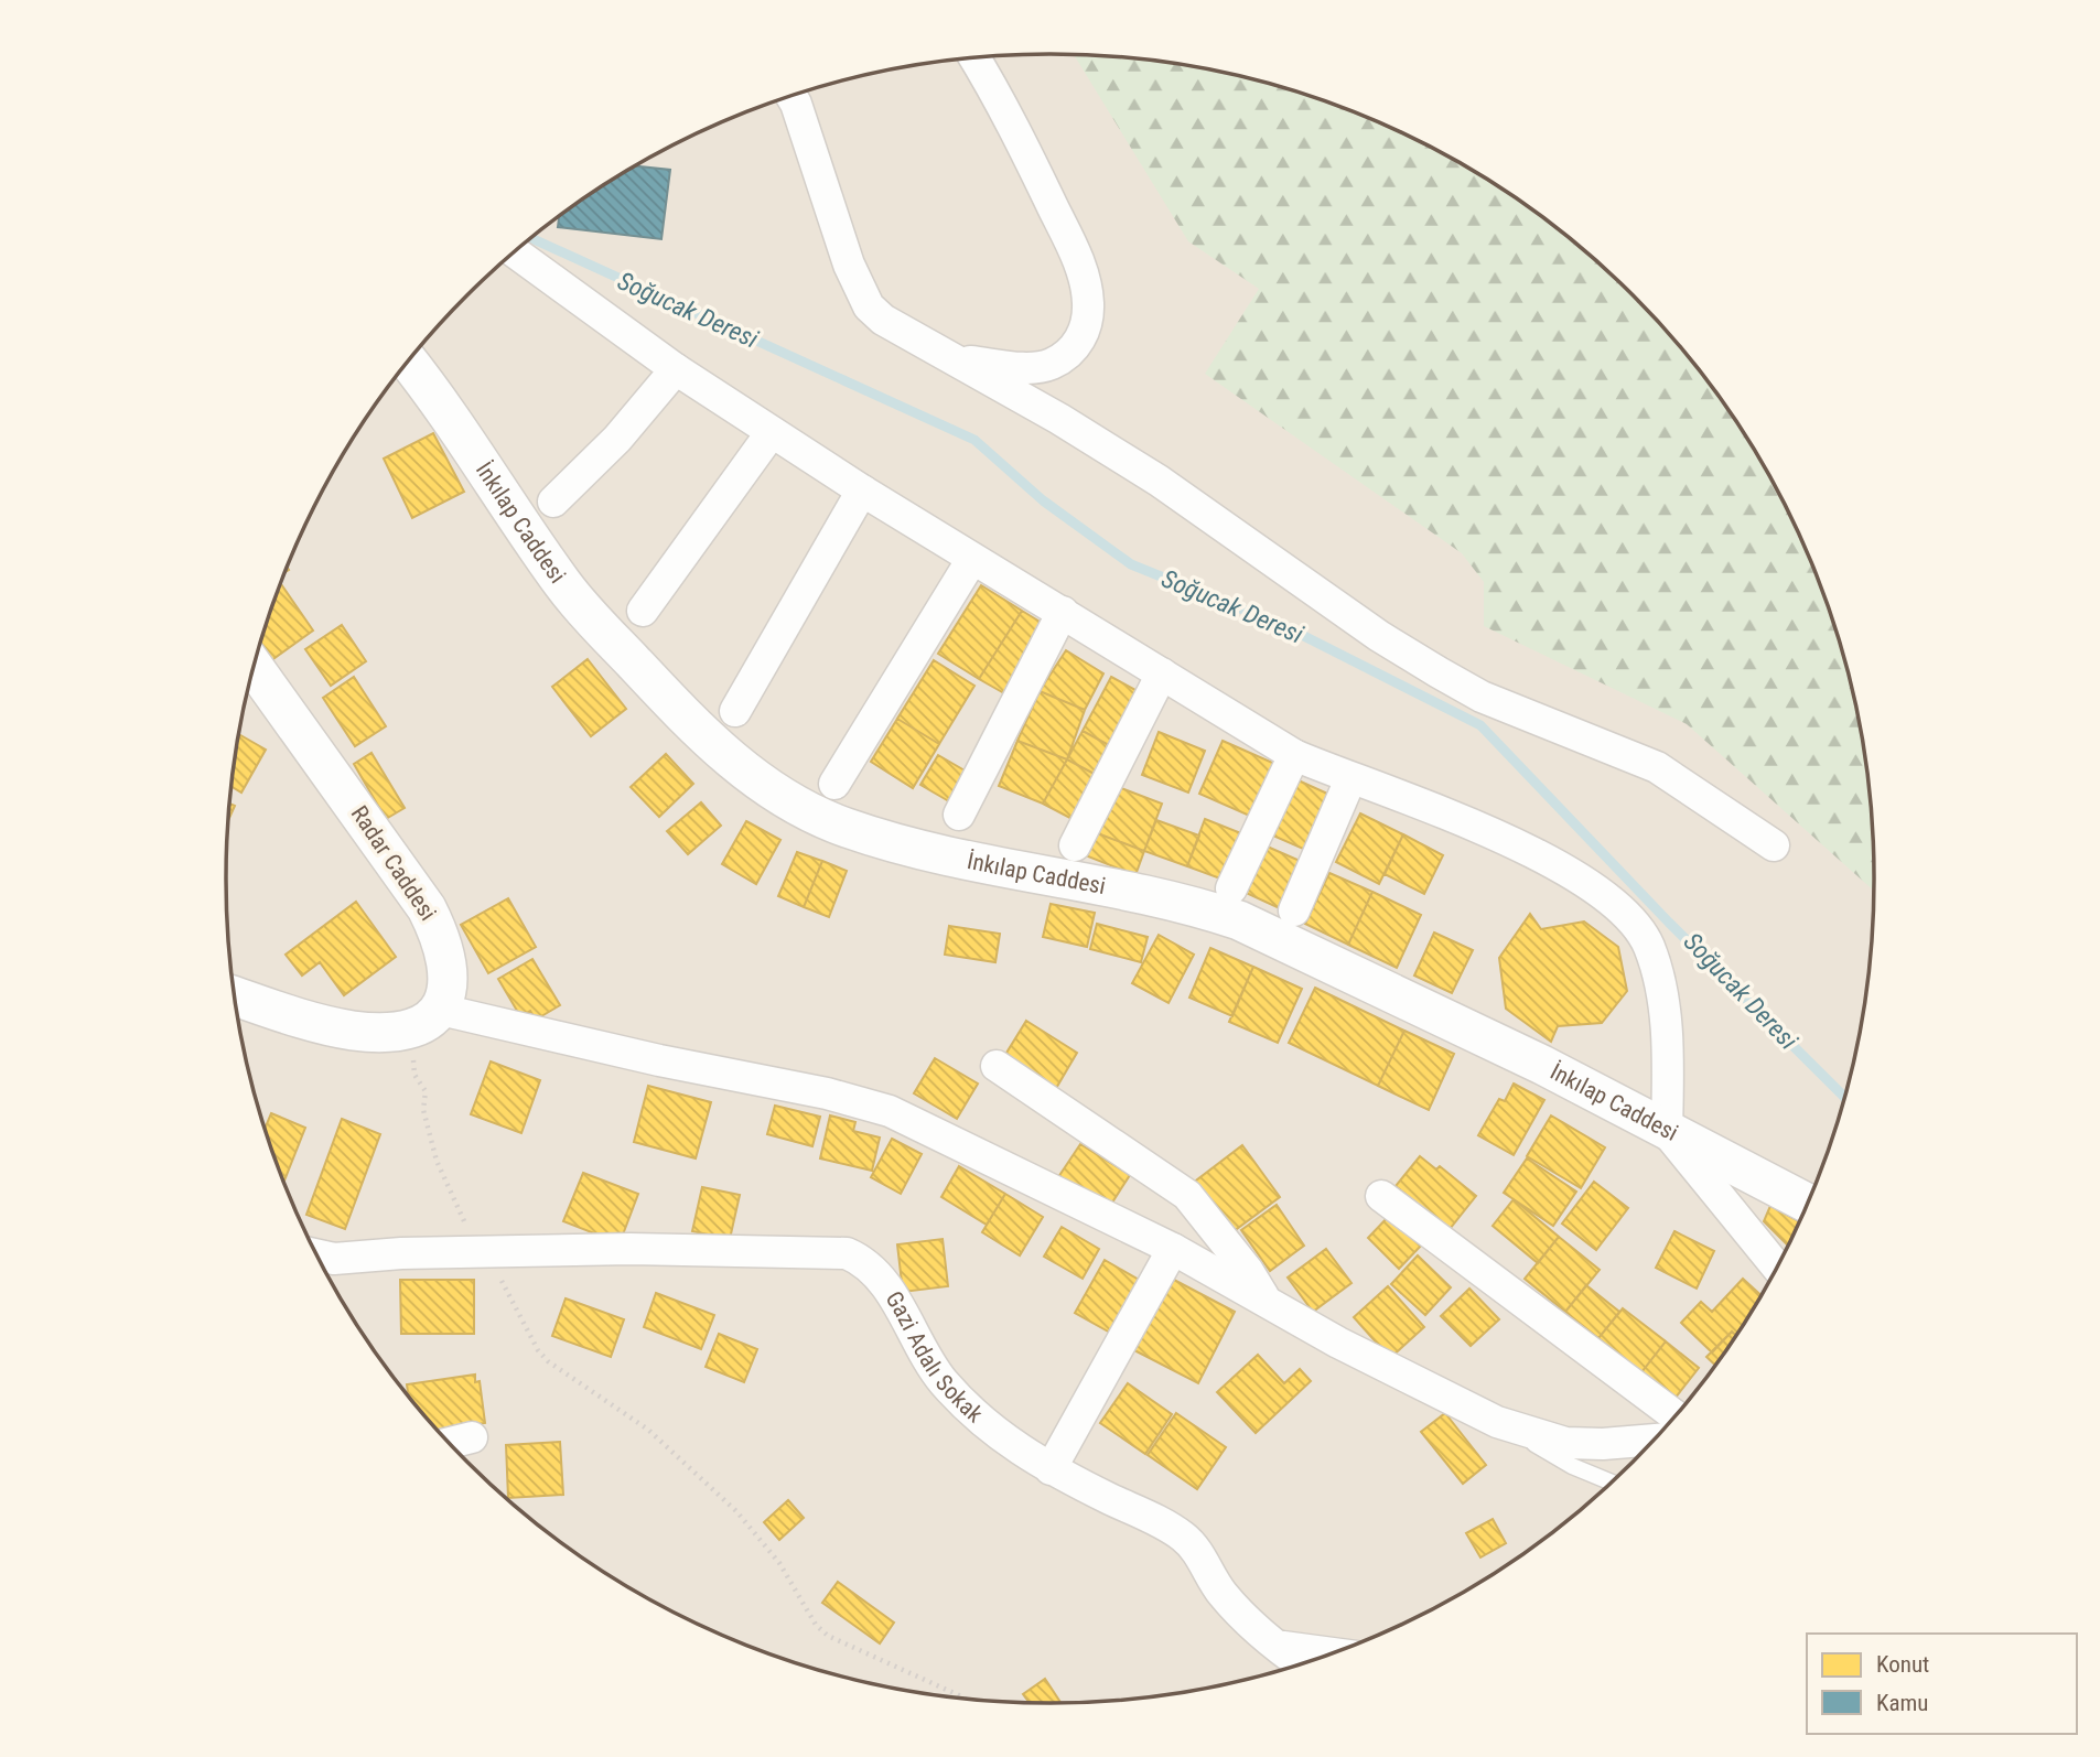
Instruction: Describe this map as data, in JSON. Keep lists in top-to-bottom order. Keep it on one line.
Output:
{"streets":{"street":["İnkılap Caddesi","Radar Caddesi","Gazi Adalı Sokak"]},"water":["Soğucak Deresi"],"legend":["Konut","Kamu"]}
